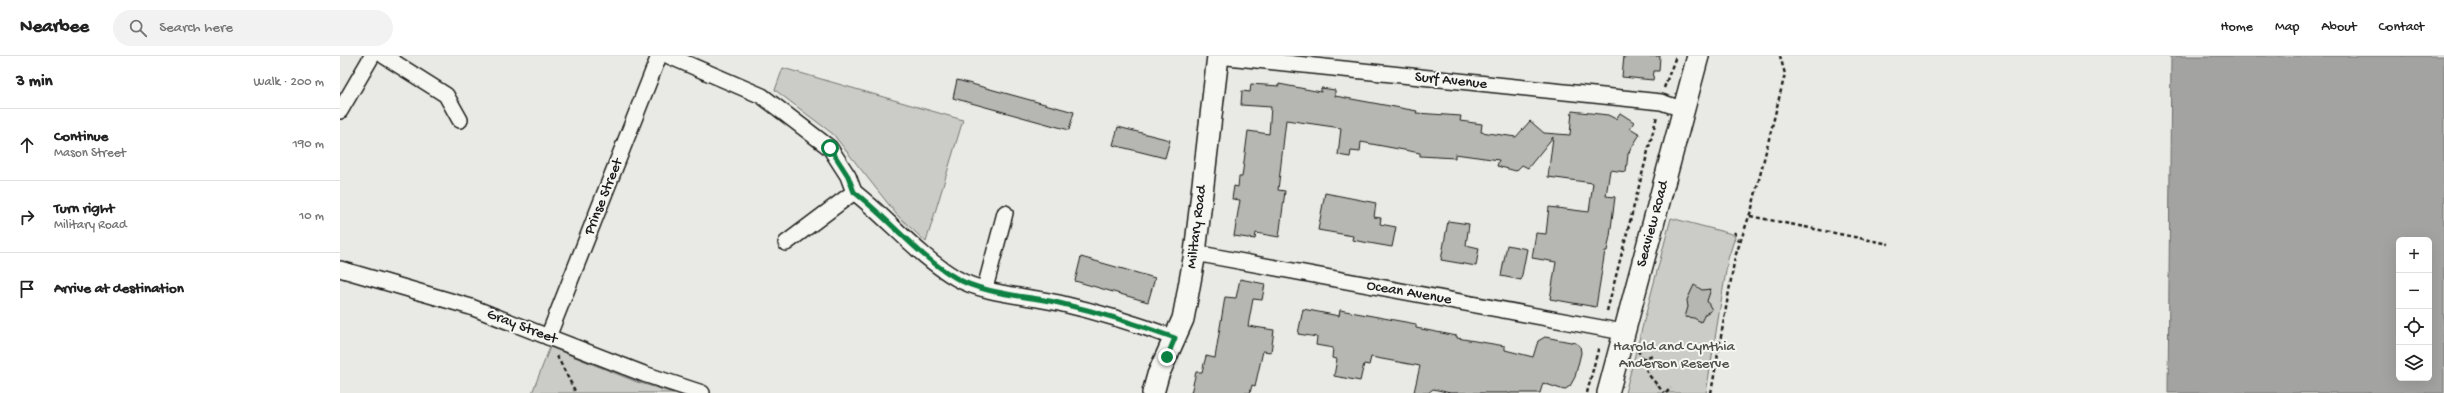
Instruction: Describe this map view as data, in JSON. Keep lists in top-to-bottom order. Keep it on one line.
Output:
{"streets":{"street":["Surf Avenue","Prinse Street","Seaview Road","Military Road","Ocean Avenue","Gray Street"]},"crossings":[["Surf Avenue","Seaview Road"],["Surf Avenue","Military Road"],["Prinse Street","Gray Street"],["Seaview Road","Ocean Avenue"],["Military Road","Ocean Avenue"]],"parks":["Harold and Cynthia Anderson Reserve"],"page":{"header":"Nearbee","search":"Search here","nav":["Home","Map","About","Contact"],"heading":["3 min","Walk · 200 m"],"list":[["Continue","Mason Street","190 m"],["Turn right","Military Road","10 m"],"Arrive at destination"],"map_buttons":["+","−"]}}
